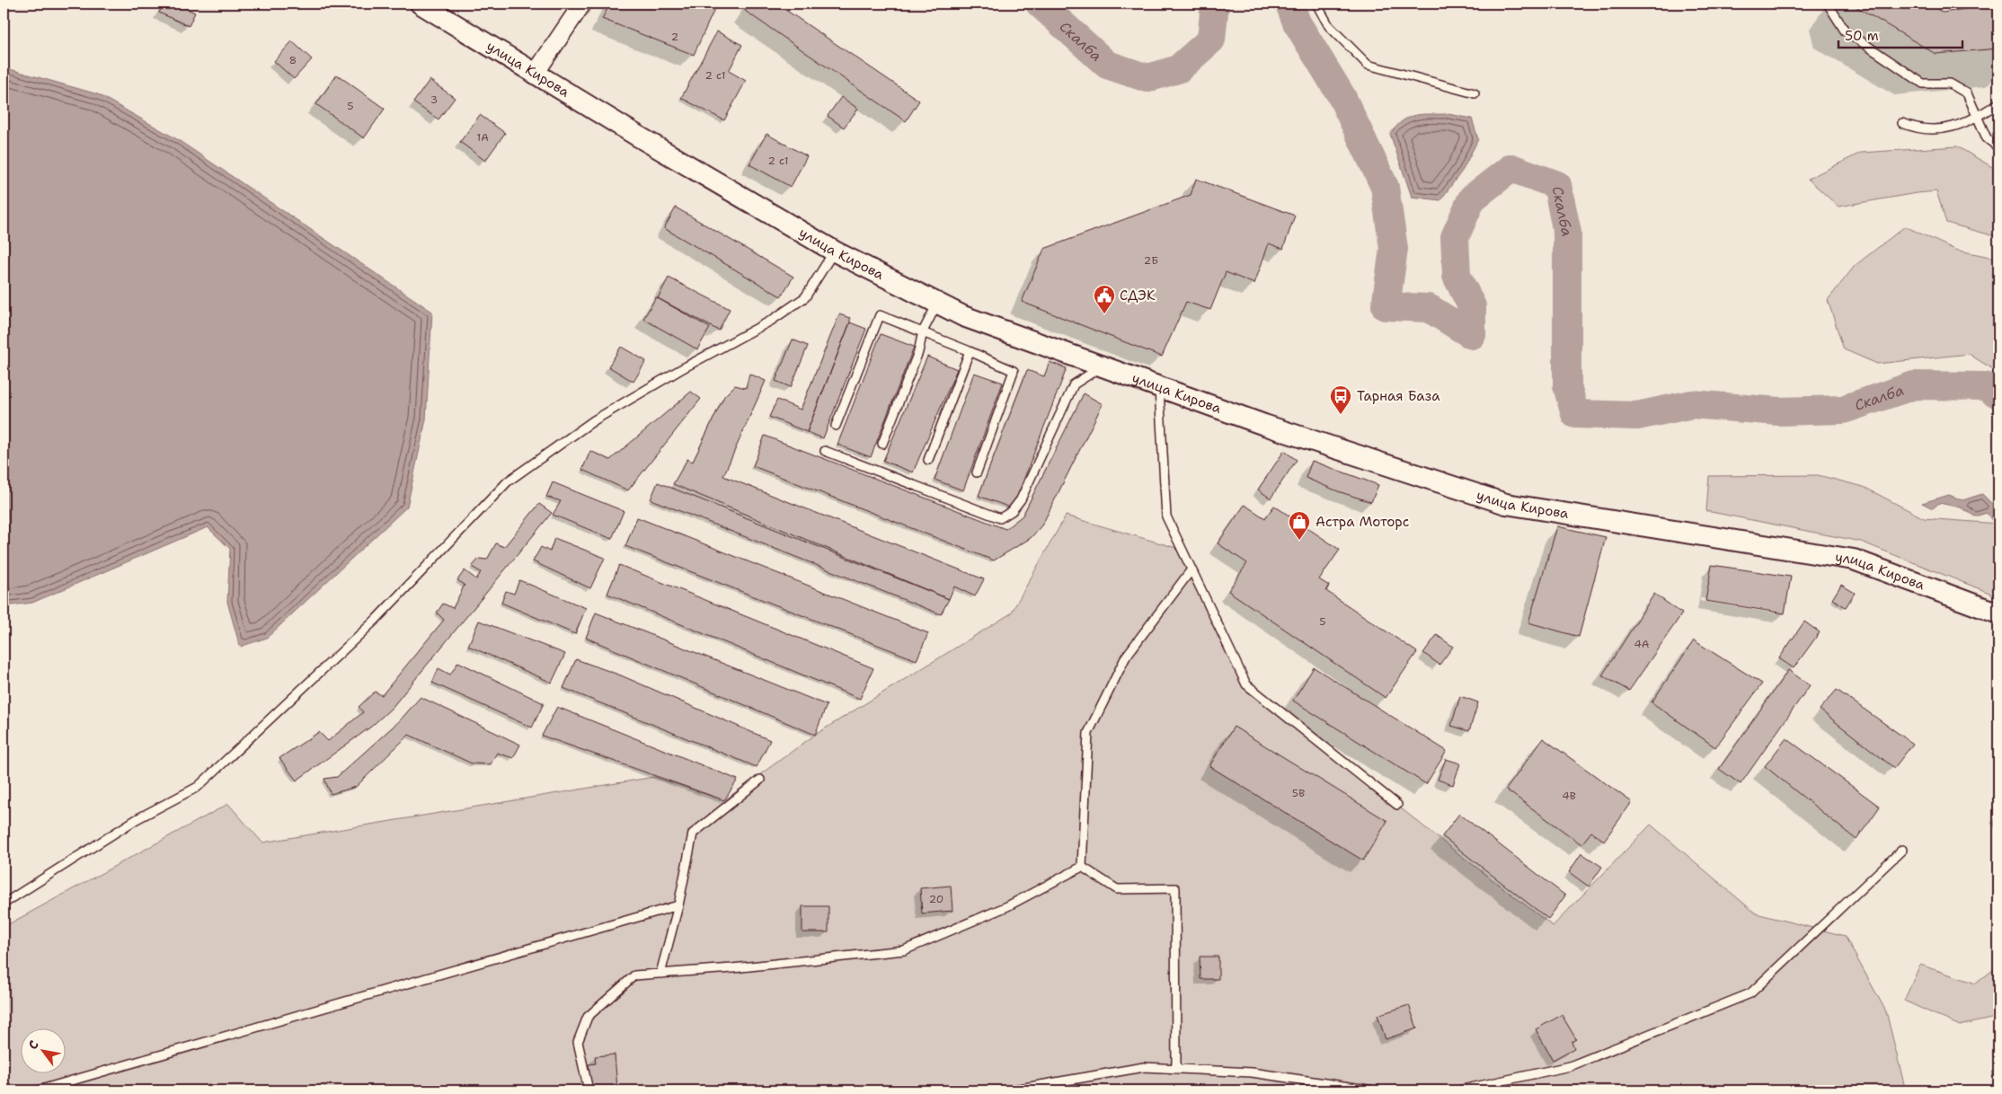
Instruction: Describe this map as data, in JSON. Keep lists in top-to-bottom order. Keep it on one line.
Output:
{"streets":{"street":["улица Кирова"]},"water":["Скалба"],"places":{"public building":["СДЭК"],"bus stop":["Тарная База"],"shop":["Астра Моторс"]},"house_numbers":["2","8","2 с1","3","5","1А","2 с1","2Б","5","4А","5В","4В","20"],"scale_bar":"50 m","north":"top left"}
